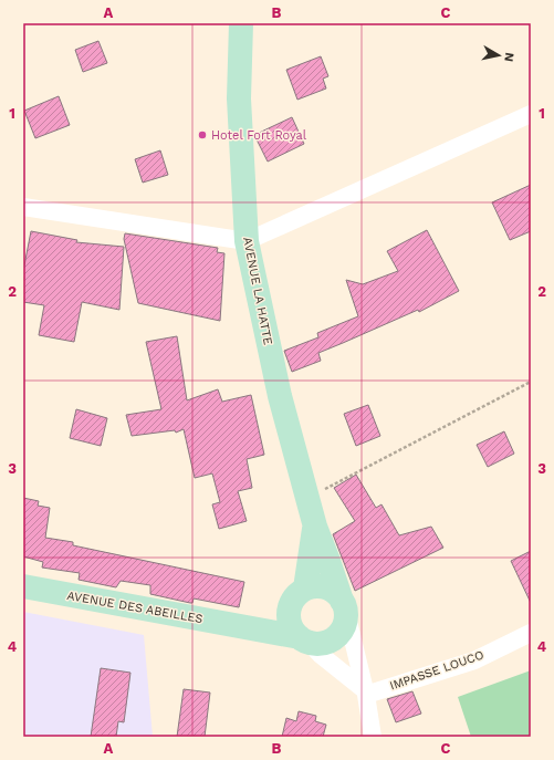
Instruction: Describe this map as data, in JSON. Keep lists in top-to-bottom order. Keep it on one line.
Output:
{"streets":{"street":["AVENUE LA HATTE","AVENUE DES ABEILLES","IMPASSE LOUCO"]},"crossings":[["AVENUE LA HATTE","AVENUE DES ABEILLES"]],"places":["Hotel Fort Royal"],"north":"right","grid":{"columns":["A","B","C"],"rows":["1","2","3","4"]}}
